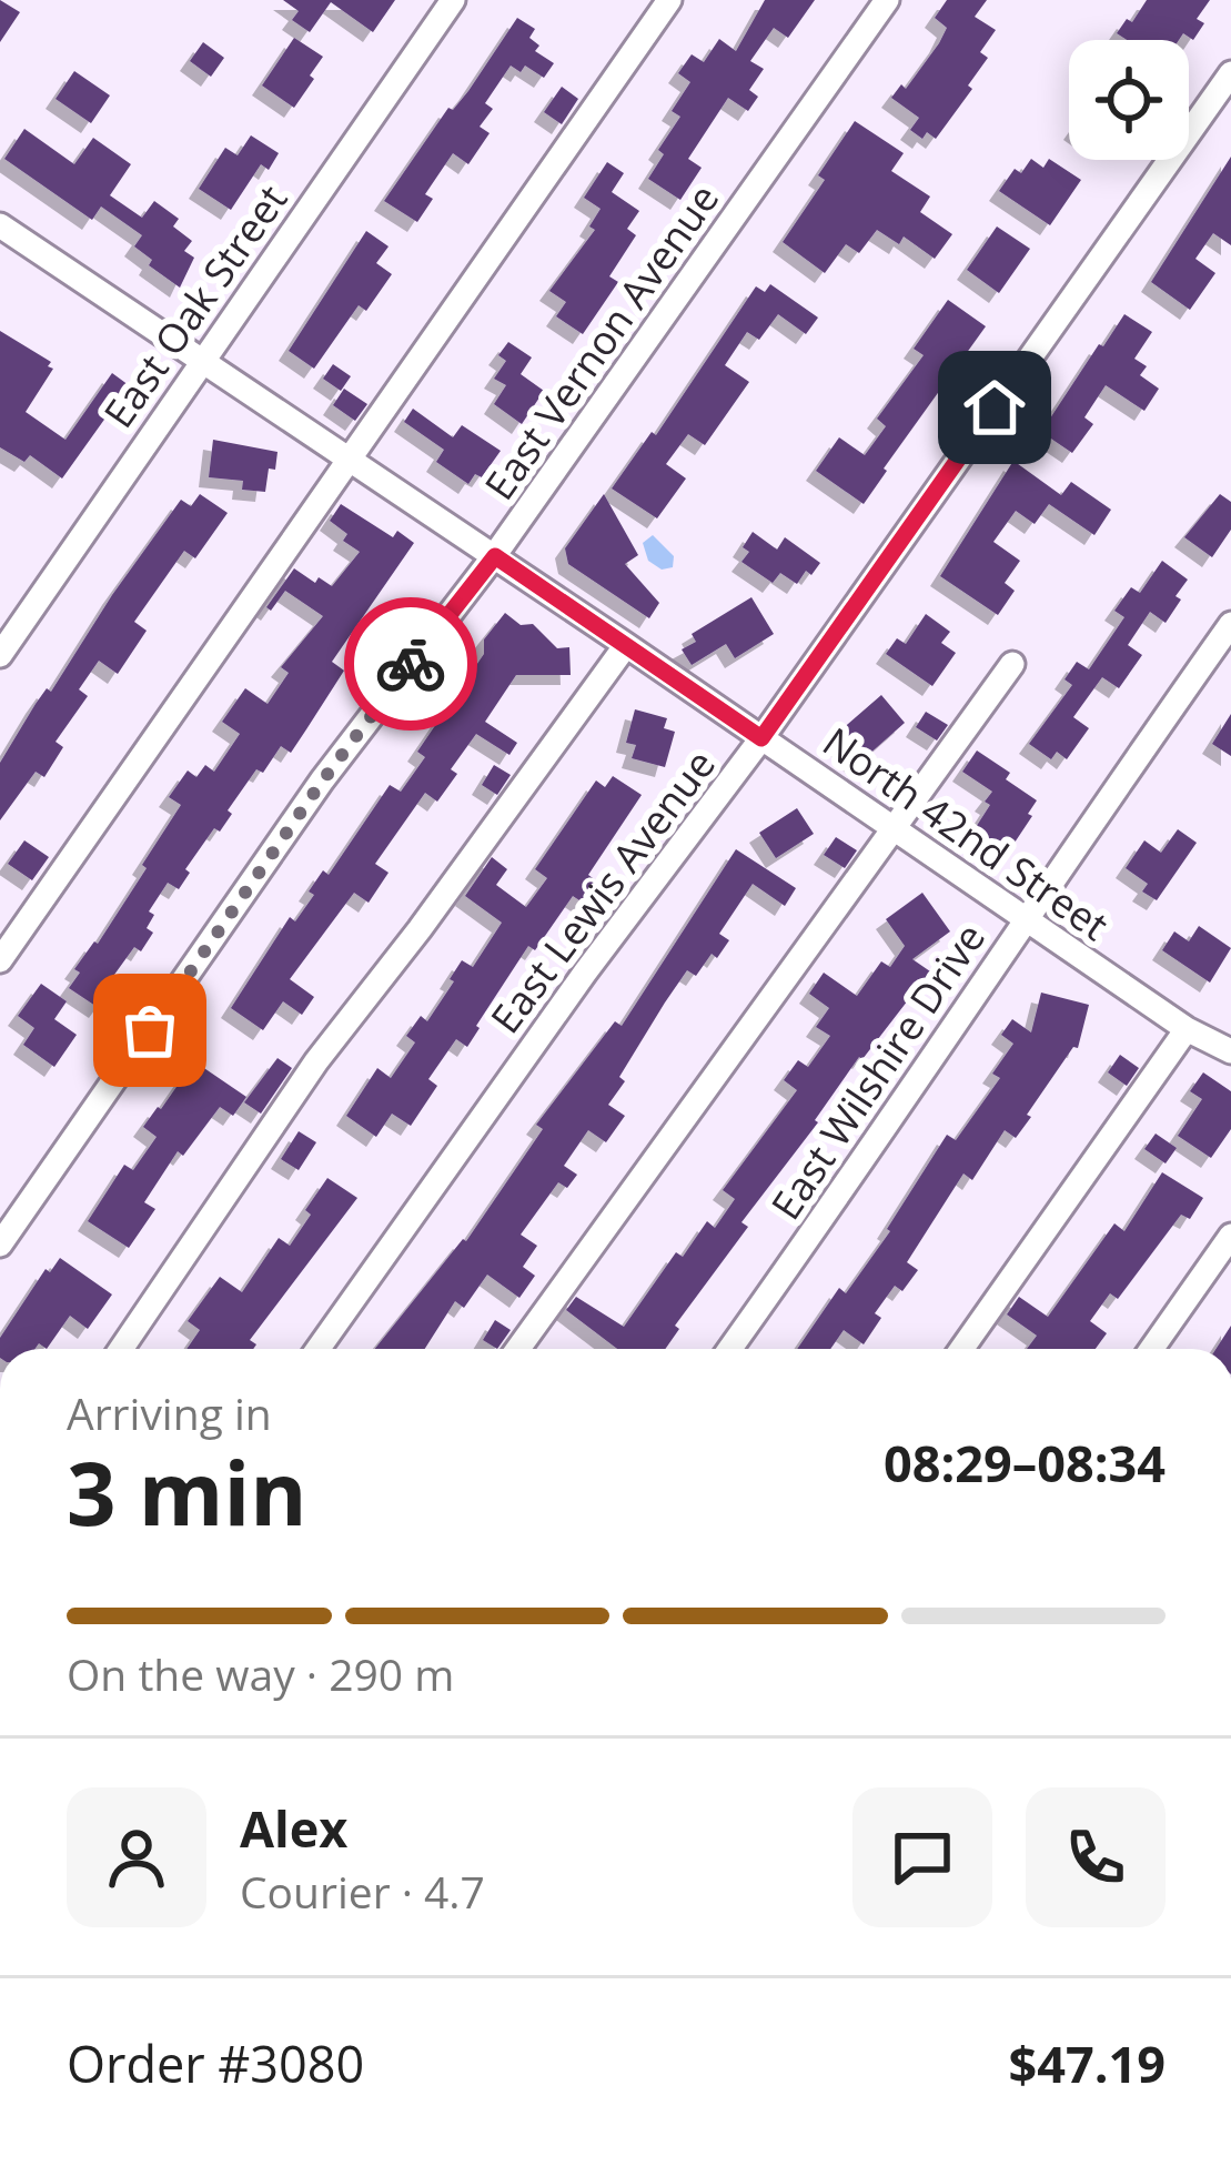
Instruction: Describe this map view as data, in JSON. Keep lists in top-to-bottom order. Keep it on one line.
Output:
{"streets":{"street":["East Oak Street","East Vernon Avenue","North 42nd Street","East Lewis Avenue","East Wilshire Drive"]},"crossings":[["East Oak Street","North 42nd Street"],["East Vernon Avenue","North 42nd Street"],["North 42nd Street","East Lewis Avenue"],["North 42nd Street","East Wilshire Drive"]],"page":{"heading":["3 min","Arriving in","08:29–08:34"],"panel":["Alex","Courier · 4.7","Order #3080","$47.19"],"bar":"On the way · 290 m"}}
